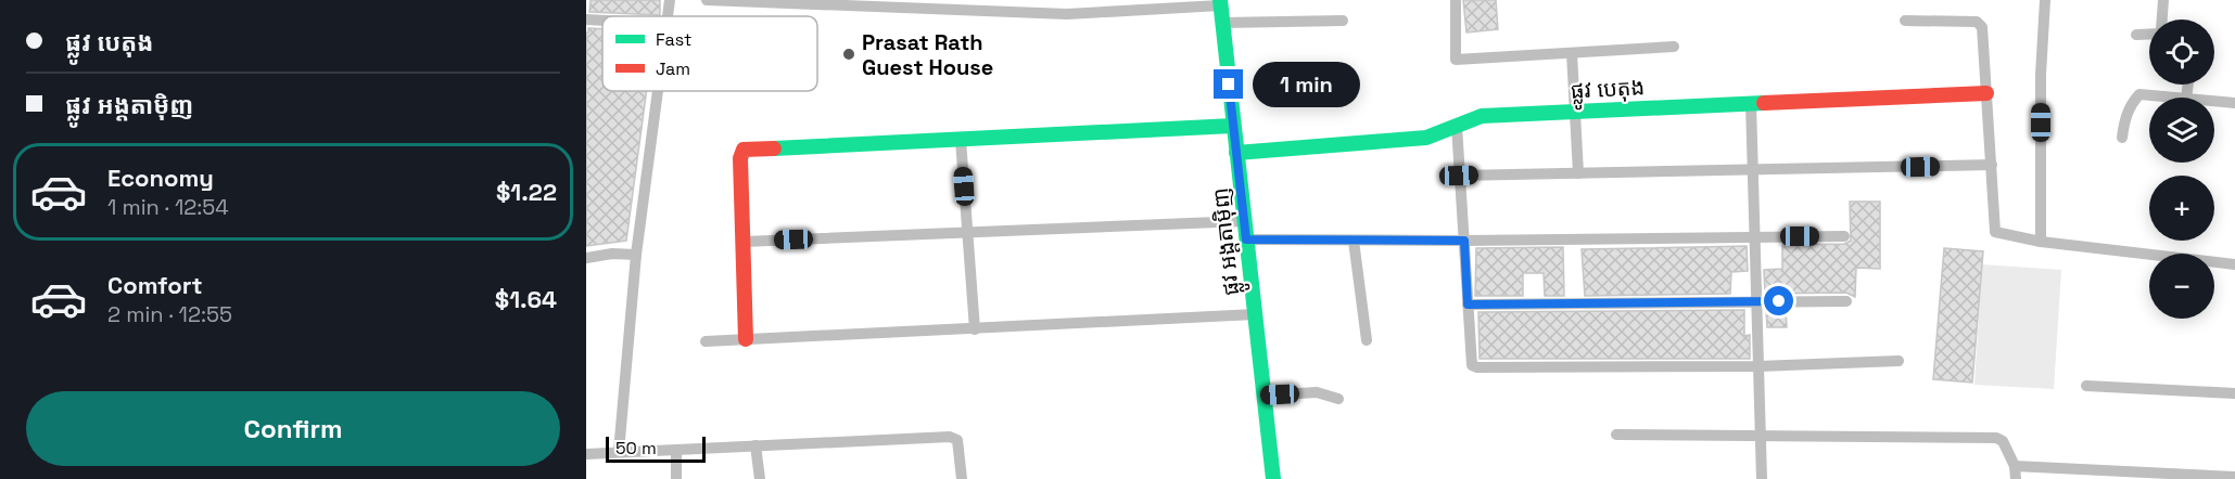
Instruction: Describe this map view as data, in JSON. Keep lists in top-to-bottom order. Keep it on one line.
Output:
{"streets":{"street":["ផ្លូវ បេតុង","ផ្លូវ អង្តតាម៉ិញ"]},"crossings":[["ផ្លូវ បេតុង","ផ្លូវ អង្តតាម៉ិញ"]],"places":["Prasat Rath Guest House"],"legend":["Fast","Jam"],"scale_bar":"50 m","page":{"banner":["ផ្លូវ បេតុង","ផ្លូវ អង្តតាម៉ិញ"],"map_buttons":["+","−"],"bubble":"1 min","list":[{"name":"Economy","note":"1 min · 12:54","value":"$1.22"},{"name":"Comfort","note":"2 min · 12:55","value":"$1.64"}],"buttons":"Confirm","scale":"50 m"}}
